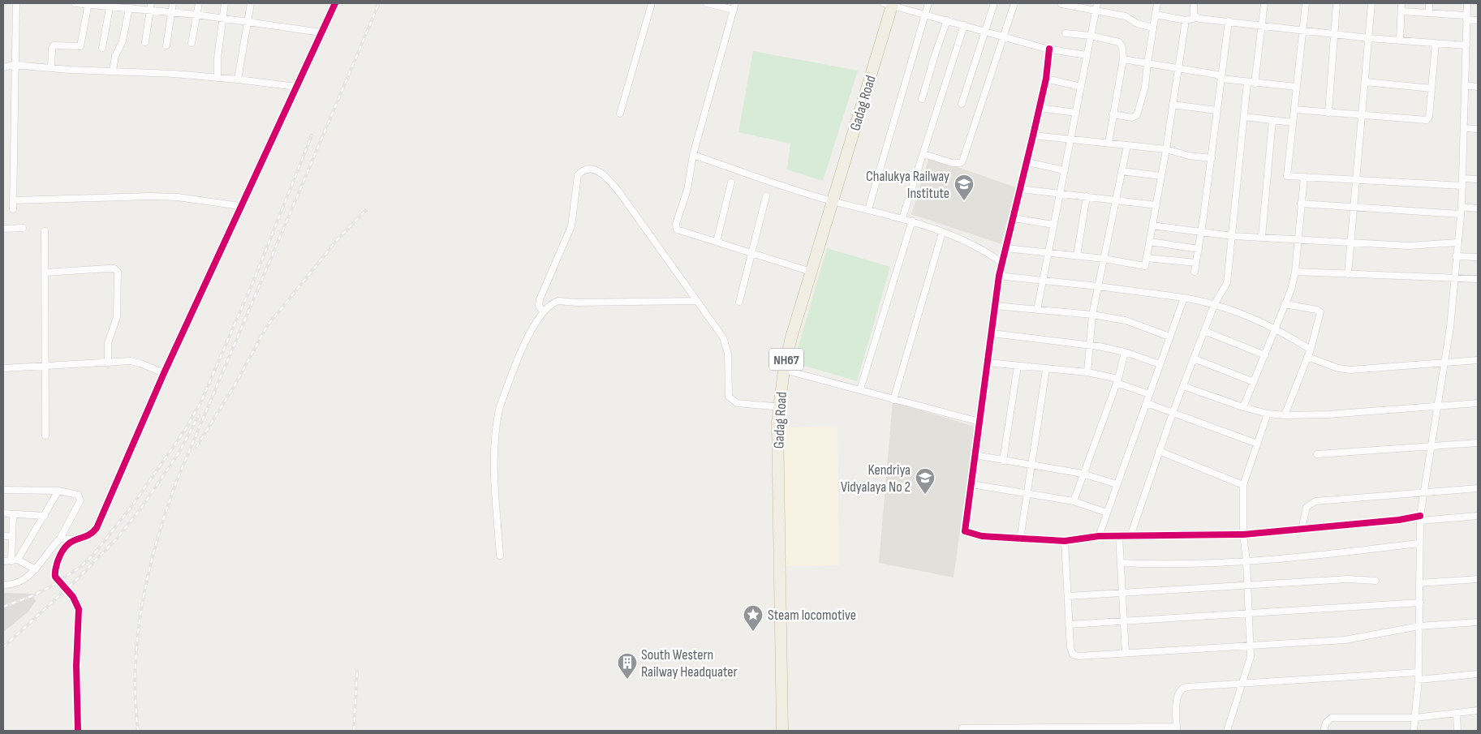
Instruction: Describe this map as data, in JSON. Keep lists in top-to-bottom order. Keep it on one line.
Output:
{"streets":{"highway":["Gadag Road","NH67"]},"places":{"school or university":["Chalukya Railway Institute","Kendriya Vidyalaya No 2"],"place":["Steam locomotive"],"building":["South Western Railway Headquater"]}}
